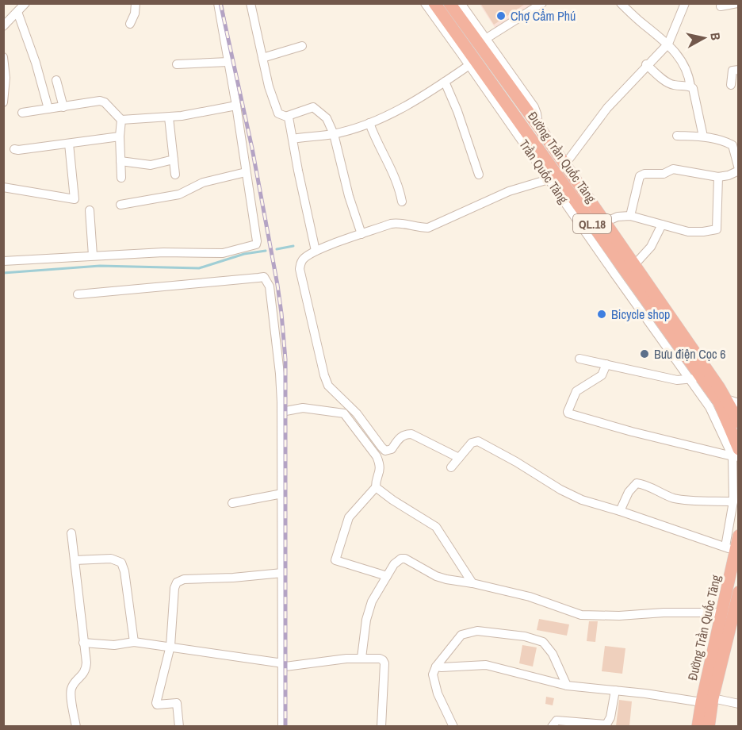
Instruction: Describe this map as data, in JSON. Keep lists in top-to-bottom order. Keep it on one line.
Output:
{"streets":{"highway":["Đường Trần Quốc Tảng","QL.18"],"street":["Trần Quốc Tảng"]},"crossings":[["Đường Trần Quốc Tảng","Trần Quốc Tảng"]],"places":["Chợ Cẩm Phú","Bicycle shop","Bưu điện Cọc 6"],"north":"right"}
